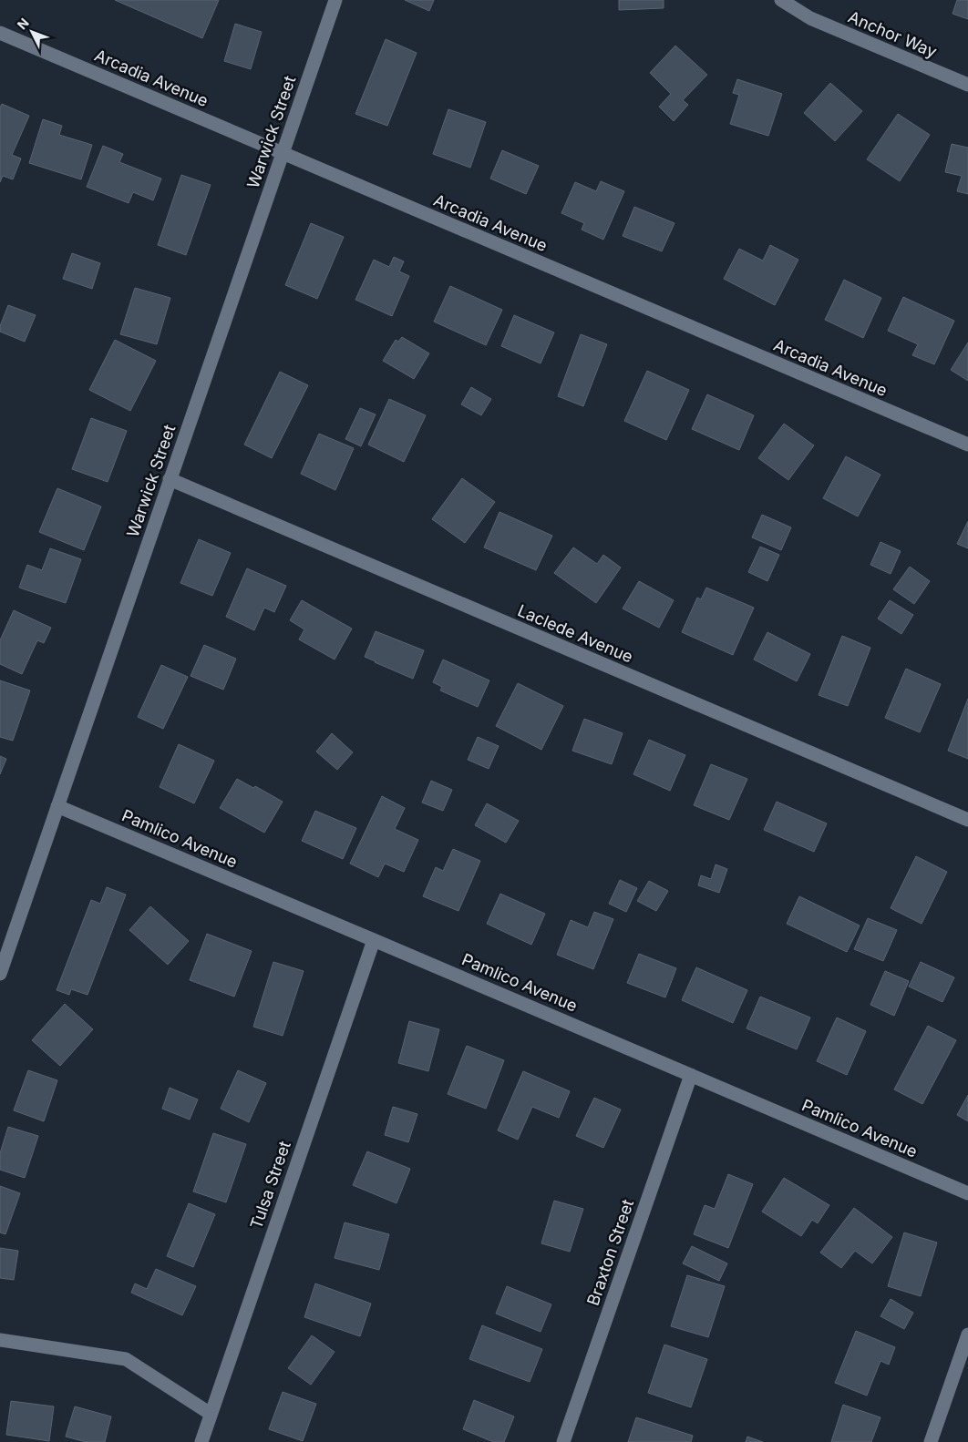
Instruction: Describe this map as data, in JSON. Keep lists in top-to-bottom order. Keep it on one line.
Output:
{"streets":{"street":["Anchor Way","Arcadia Avenue","Warwick Street","Laclede Avenue","Pamlico Avenue","Tulsa Street","Braxton Street"]},"crossings":[["Arcadia Avenue","Warwick Street"],["Warwick Street","Laclede Avenue"],["Warwick Street","Pamlico Avenue"],["Pamlico Avenue","Tulsa Street"],["Pamlico Avenue","Braxton Street"]],"north":"top left"}
